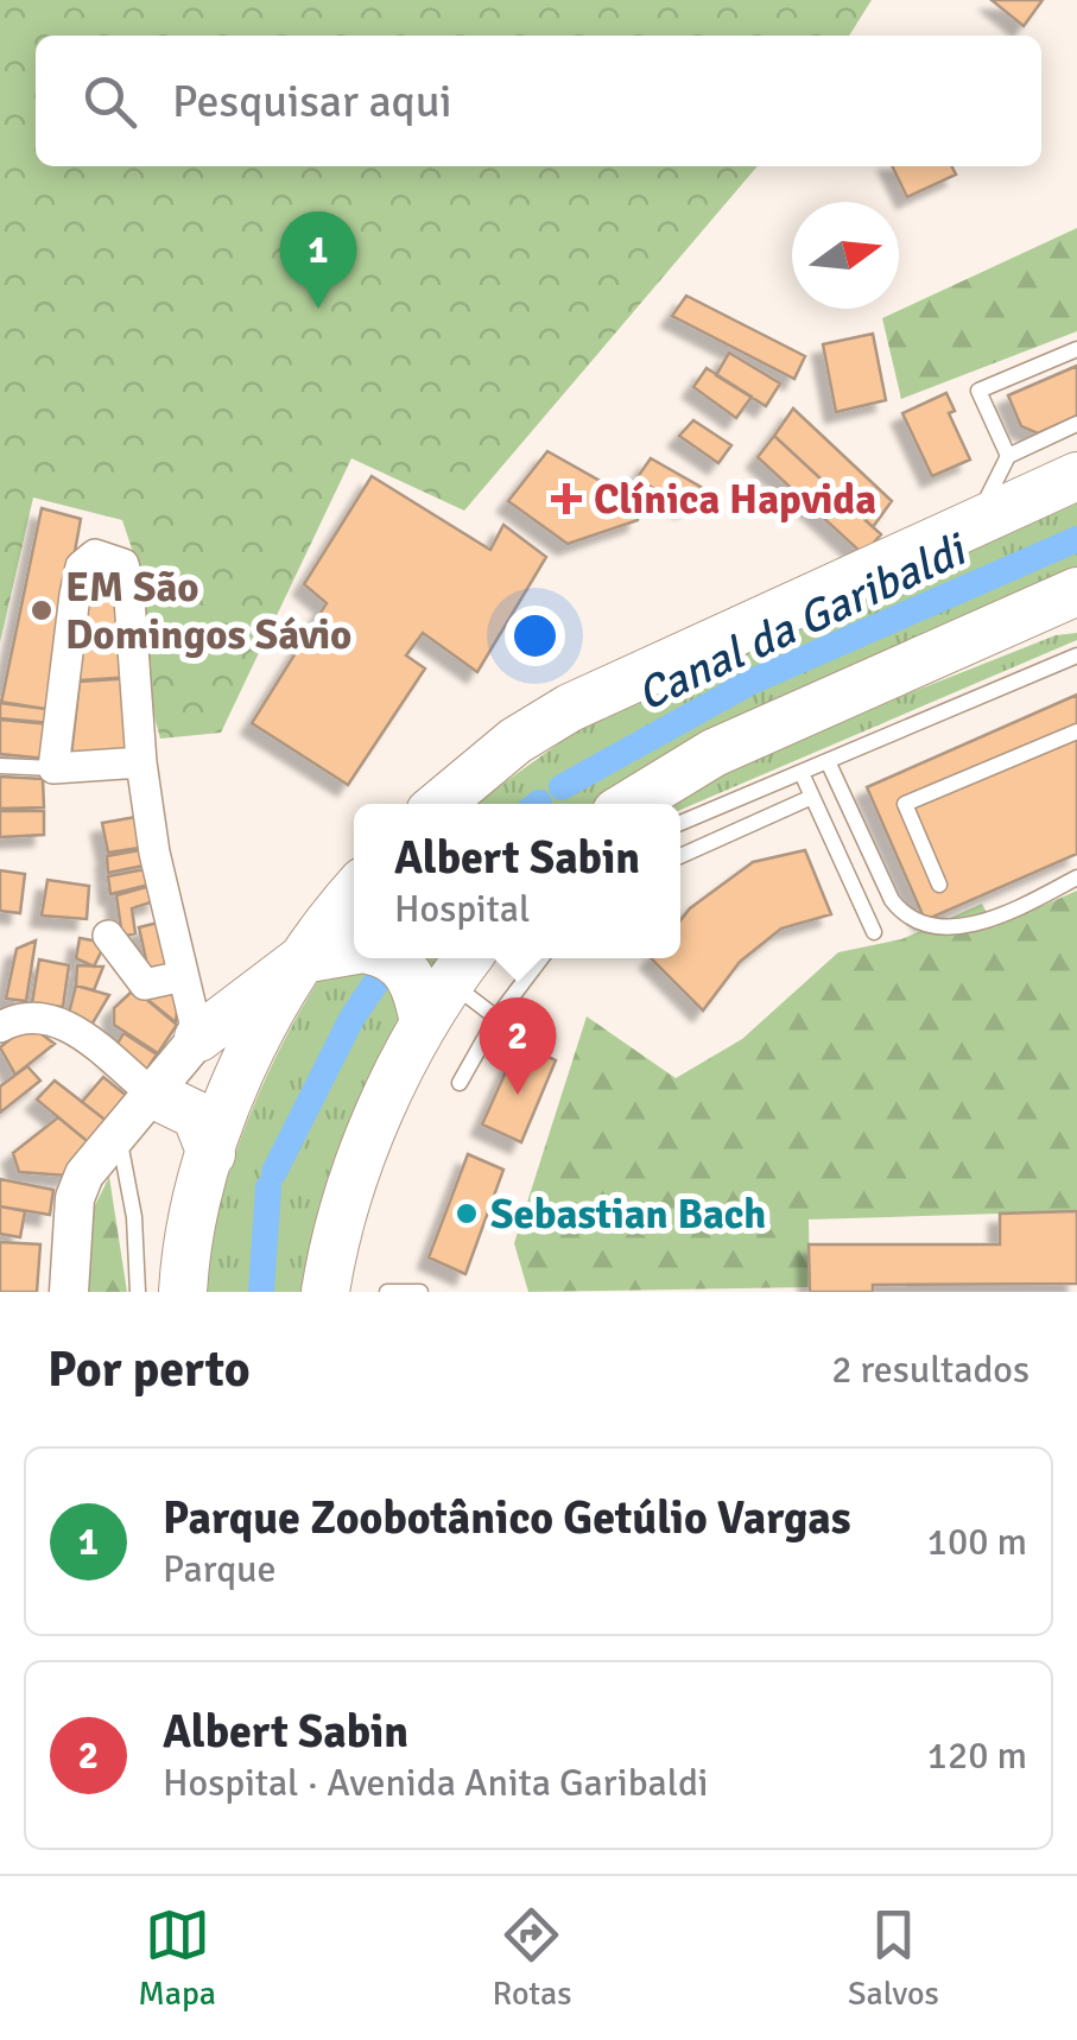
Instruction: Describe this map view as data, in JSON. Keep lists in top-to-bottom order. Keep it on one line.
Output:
{"water":["Canal da Garibaldi"],"places":{"health":["Clínica Hapvida"],"other":["EM São Domingos Sávio","Sebastian Bach"]},"north":"right","page":{"search":"Pesquisar aqui","pins":["1","2"],"popup":["Albert Sabin","Hospital"],"heading":["Por perto","2 resultados"],"list":[{"mark":"1","name":"Parque Zoobotânico Getúlio Vargas","note":"Parque","value":"100 m"},{"mark":"2","name":"Albert Sabin","note":"Hospital · Avenida Anita Garibaldi","value":"120 m"}],"nav":["Mapa","Rotas","Salvos"]}}
